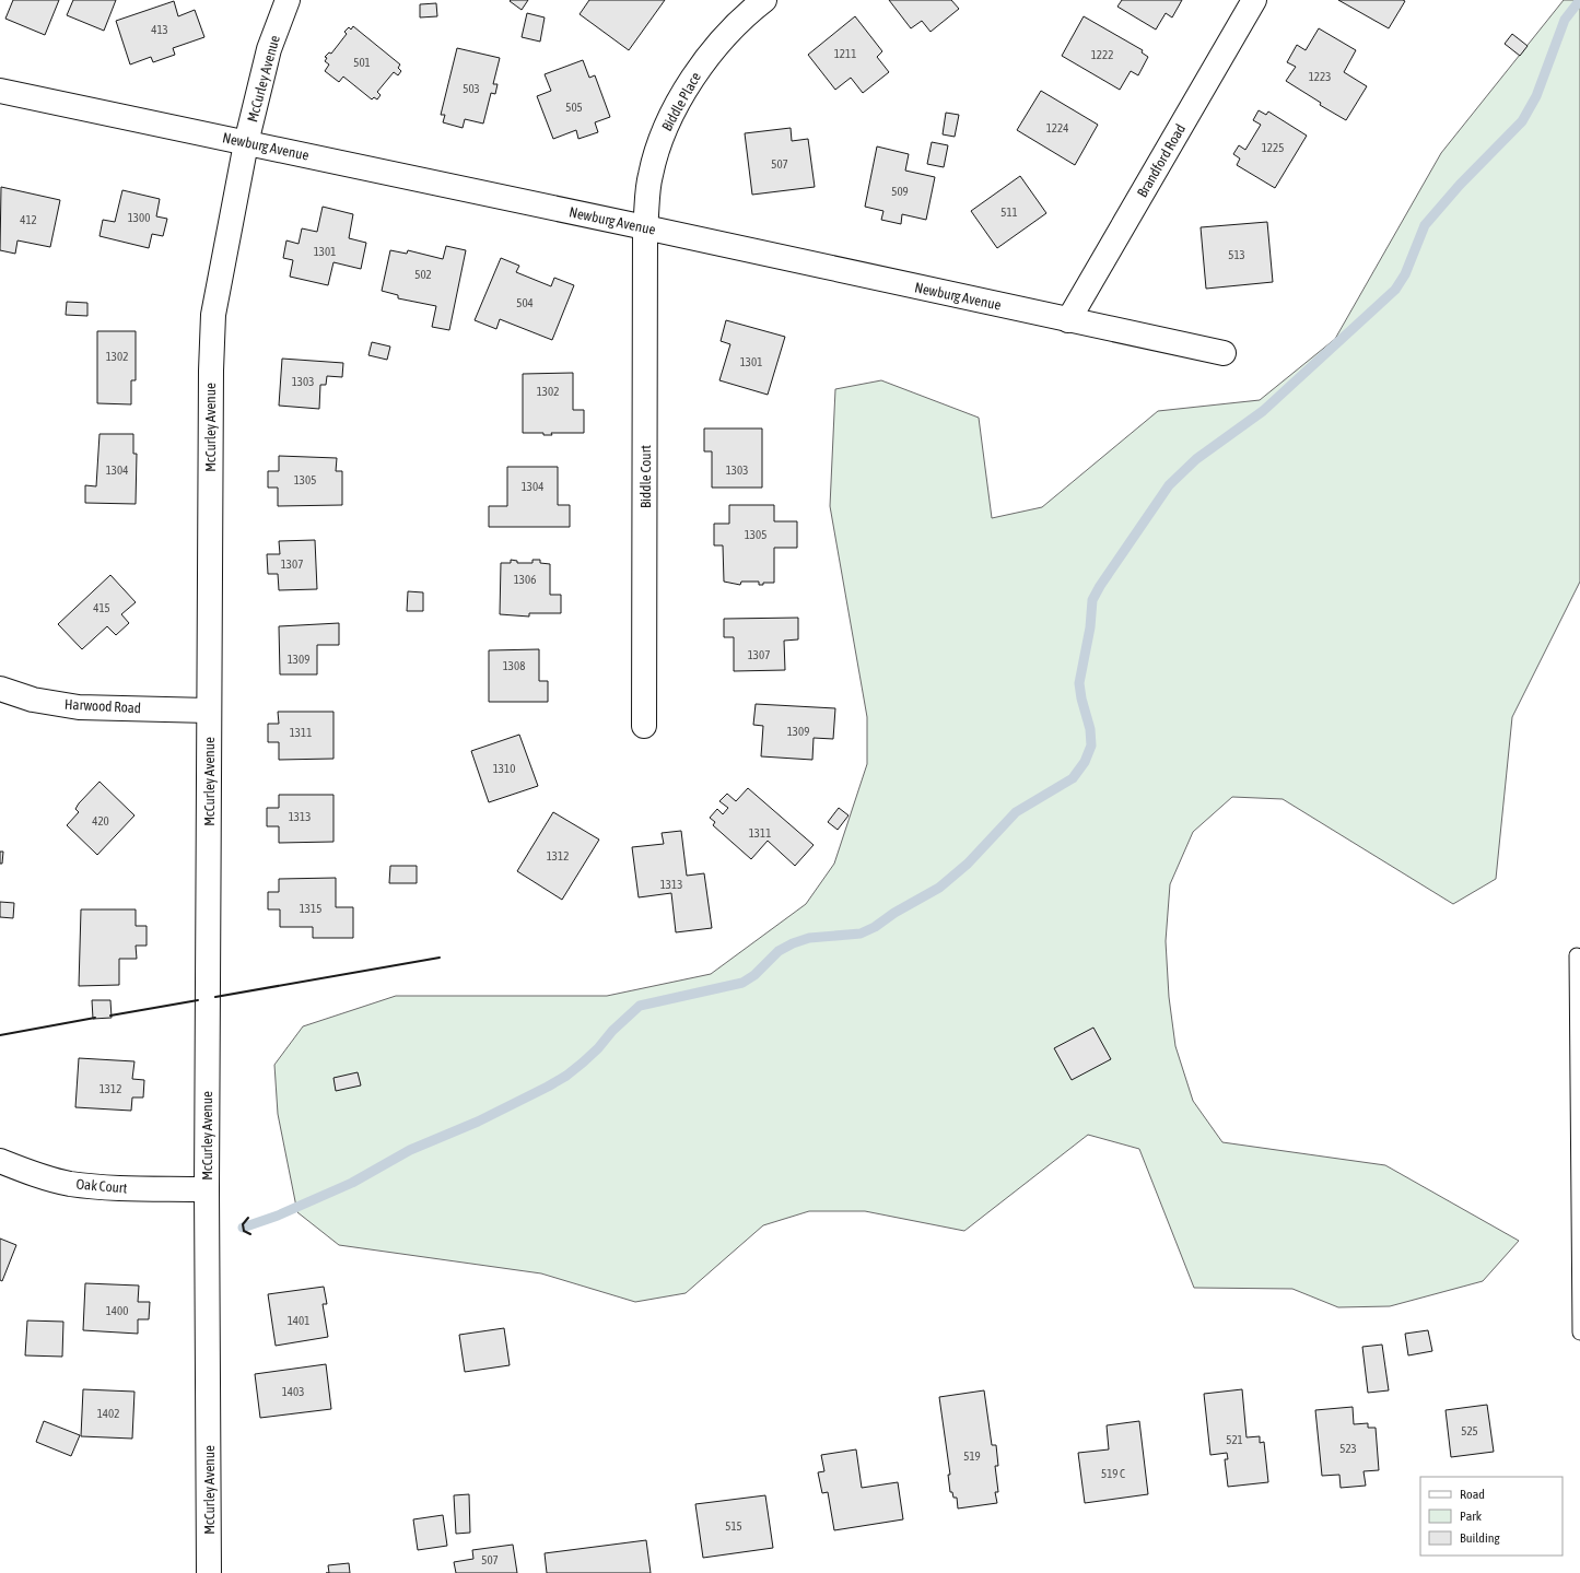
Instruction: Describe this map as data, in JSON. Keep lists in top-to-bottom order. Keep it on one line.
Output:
{"streets":{"street":["McCurley Avenue","Biddle Place","Newburg Avenue","Brandford Road","Biddle Court","Harwood Road","Oak Court"]},"crossings":[["McCurley Avenue","Newburg Avenue"],["McCurley Avenue","Harwood Road"],["McCurley Avenue","Oak Court"],["Biddle Place","Newburg Avenue"],["Biddle Place","Biddle Court"],["Newburg Avenue","Brandford Road"],["Newburg Avenue","Biddle Court"]],"house_numbers":["413","1211","1222","501","1223","503","505","1224","1225","507","509","511","1300","412","1301","513","502","504","1302","1301","1303","1302","1304","1303","1305","1304","1305","1307","1306","415","1307","1309","1308","1309","1311","1310","1313","420","1311","1312","1313","1315","1312","1400","1401","1403","1402","525","521","523","519","519 C","515","507"],"legend":["Road","Park","Building"]}
